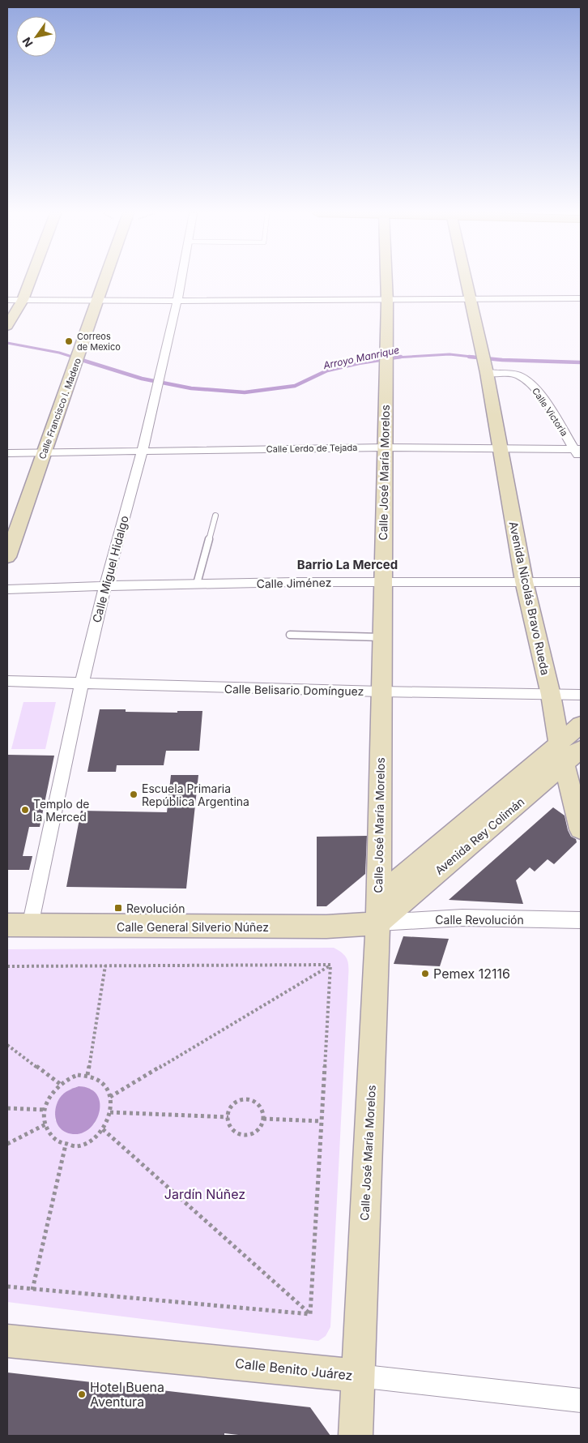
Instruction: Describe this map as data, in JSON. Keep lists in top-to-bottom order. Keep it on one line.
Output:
{"streets":{"street":["Calle Francisco I. Madero","Calle Victoria","Calle Lerdo de Tejada","Calle José María Morelos","Calle Miguel Hidalgo","Calle Jiménez","Avenida Nicolás Bravo Rueda","Calle Belisario Domínguez","Avenida Rey Colimán","Calle Revolución","Calle General Silverio Núñez","Calle Benito Juárez"]},"crossings":[["Calle Francisco I. Madero","Calle Lerdo de Tejada"],["Calle Victoria","Calle Lerdo de Tejada"],["Calle Victoria","Avenida Nicolás Bravo Rueda"],["Calle Lerdo de Tejada","Calle José María Morelos"],["Calle Lerdo de Tejada","Calle Miguel Hidalgo"],["Calle Lerdo de Tejada","Avenida Nicolás Bravo Rueda"],["Calle José María Morelos","Calle Jiménez"],["Calle José María Morelos","Calle Belisario Domínguez"],["Calle José María Morelos","Avenida Rey Colimán"],["Calle José María Morelos","Calle Revolución"],["Calle José María Morelos","Calle General Silverio Núñez"],["Calle José María Morelos","Calle Benito Juárez"],["Calle Miguel Hidalgo","Calle Jiménez"],["Calle Miguel Hidalgo","Calle Belisario Domínguez"],["Calle Miguel Hidalgo","Calle General Silverio Núñez"],["Calle Jiménez","Avenida Nicolás Bravo Rueda"],["Avenida Nicolás Bravo Rueda","Calle Belisario Domínguez"],["Avenida Nicolás Bravo Rueda","Avenida Rey Colimán"],["Avenida Rey Colimán","Calle Revolución"],["Avenida Rey Colimán","Calle General Silverio Núñez"],["Calle Revolución","Calle General Silverio Núñez"]],"districts":["Barrio La Merced"],"water":["Arroyo Manrique"],"parks":["Jardín Núñez"],"places":{"other":["Correos de Mexico","Escuela Primaria República Argentina","Templo de la Merced","Pemex 12116","Hotel Buena Aventura"],"transit":["Revolución"]},"north":"bottom left"}
